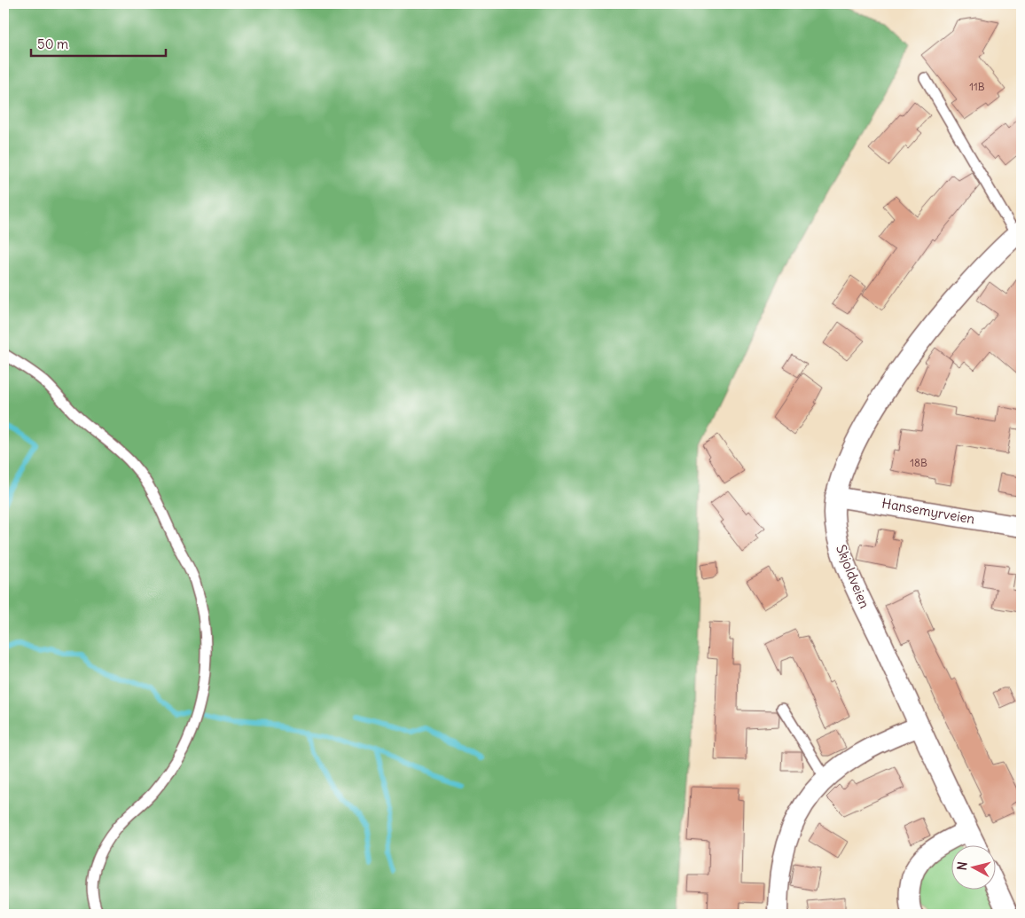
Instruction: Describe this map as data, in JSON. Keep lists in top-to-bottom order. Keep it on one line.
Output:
{"streets":{"street":["Hansemyrveien","Skjoldveien"]},"crossings":[["Hansemyrveien","Skjoldveien"]],"house_numbers":["11B","18B"],"scale_bar":"50 m","north":"left"}
